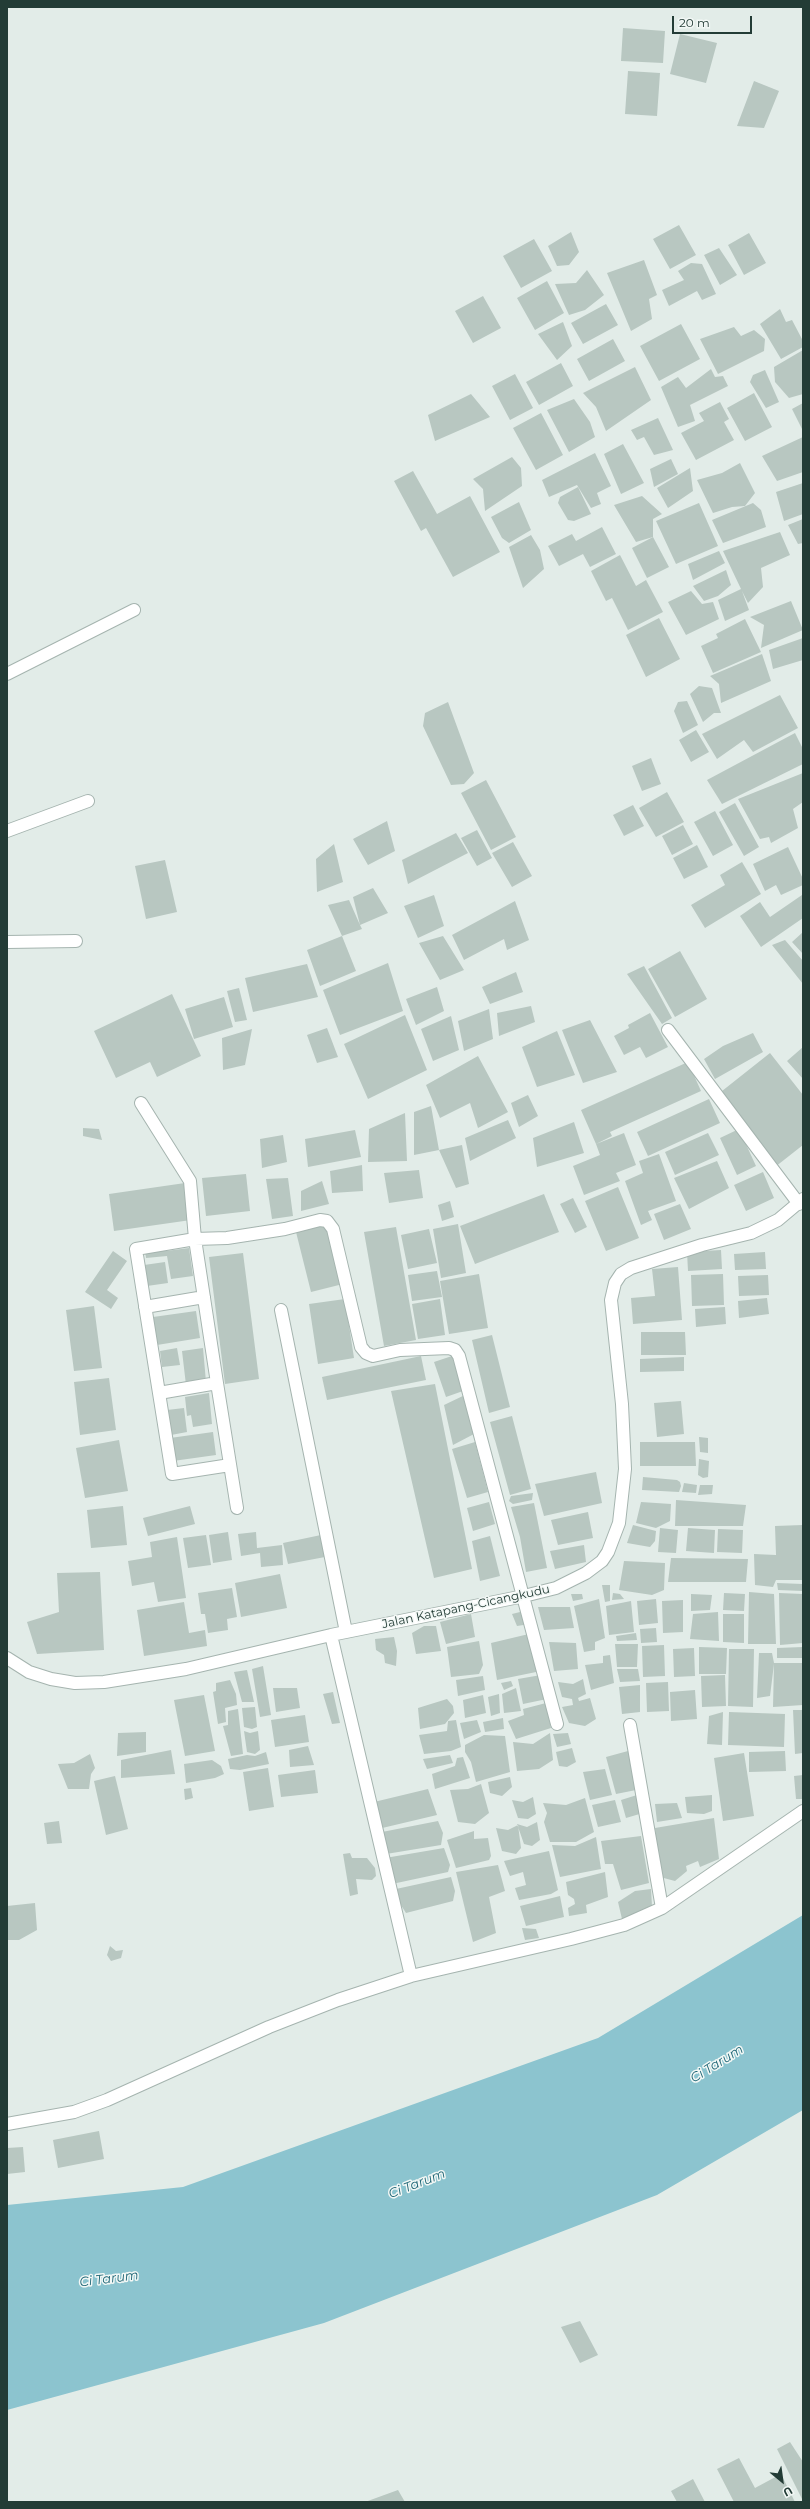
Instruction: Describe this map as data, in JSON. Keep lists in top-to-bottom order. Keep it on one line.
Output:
{"streets":{"street":["Jalan Katapang-Cicangkudu"]},"water":["Ci Tarum"],"scale_bar":"20 m","north":"bottom right"}
